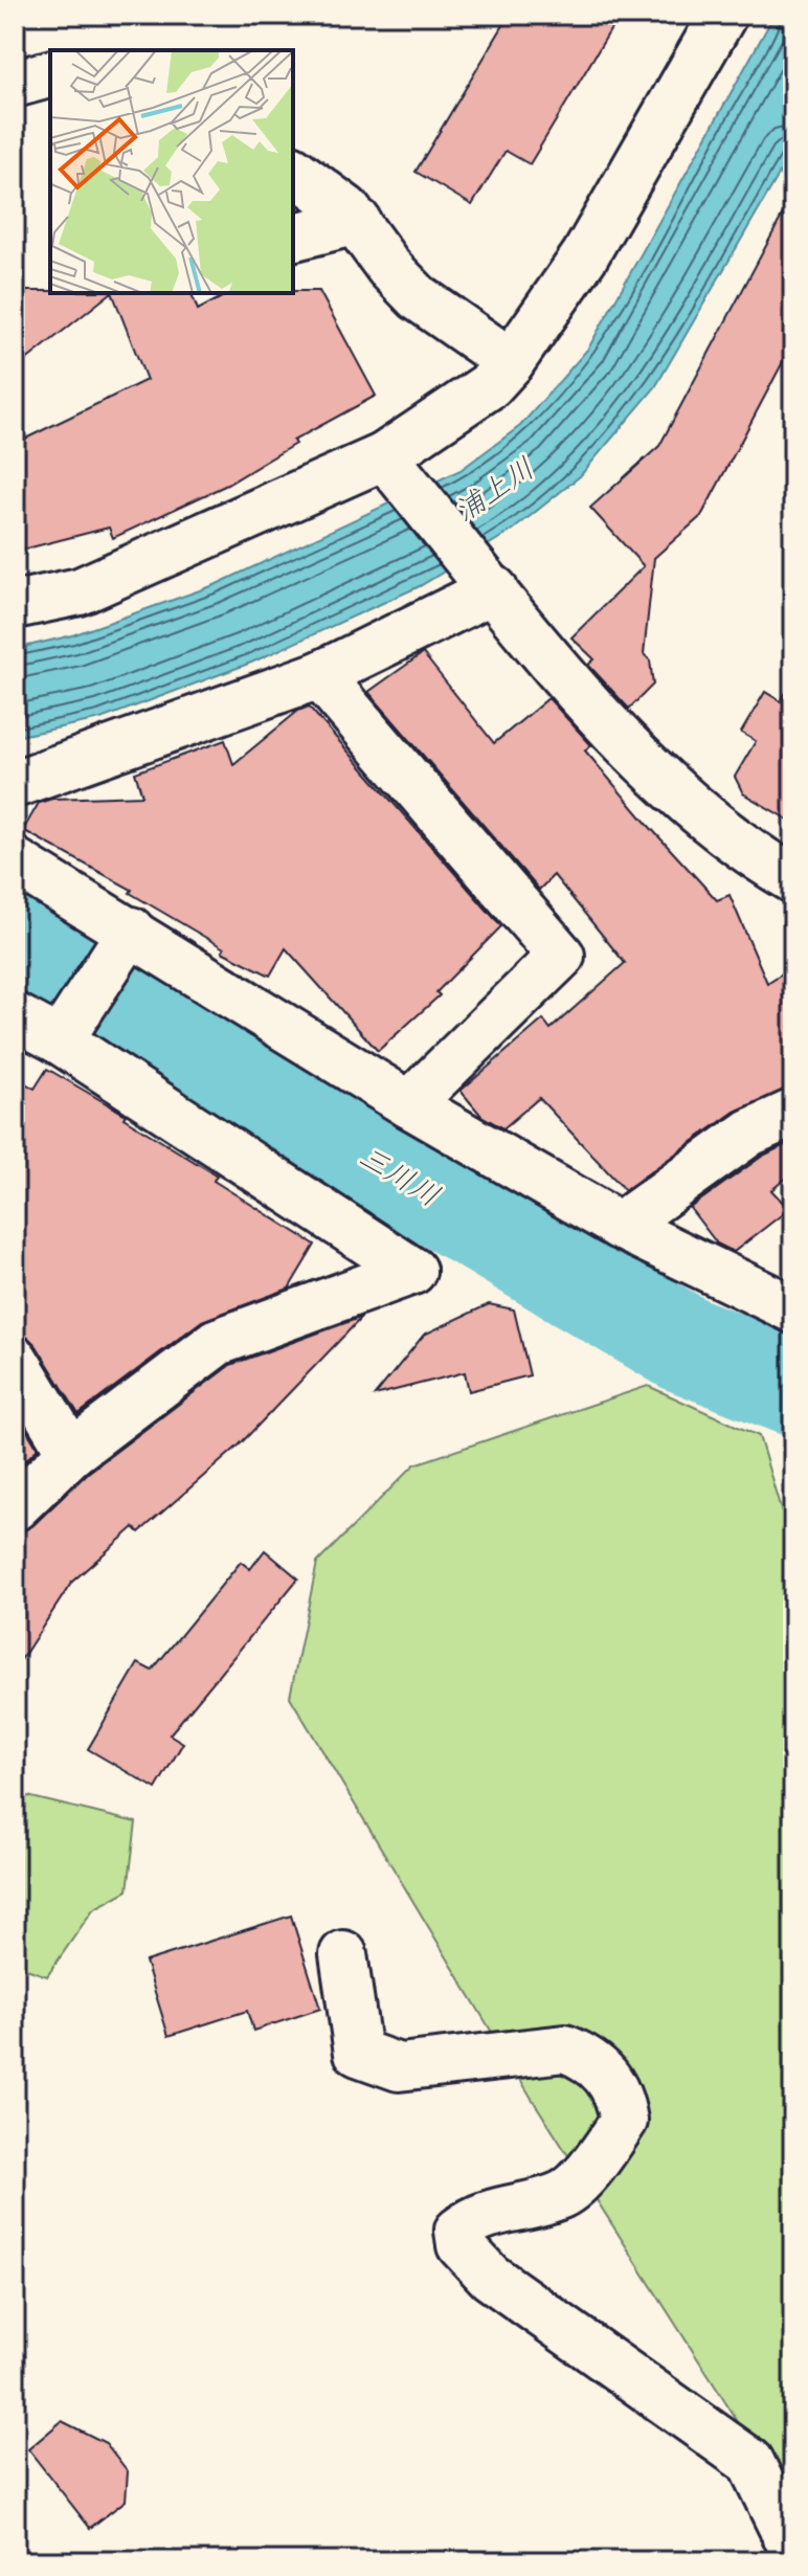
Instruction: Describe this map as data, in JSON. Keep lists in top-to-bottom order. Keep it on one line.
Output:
{"water":["浦上川","三川川"]}
